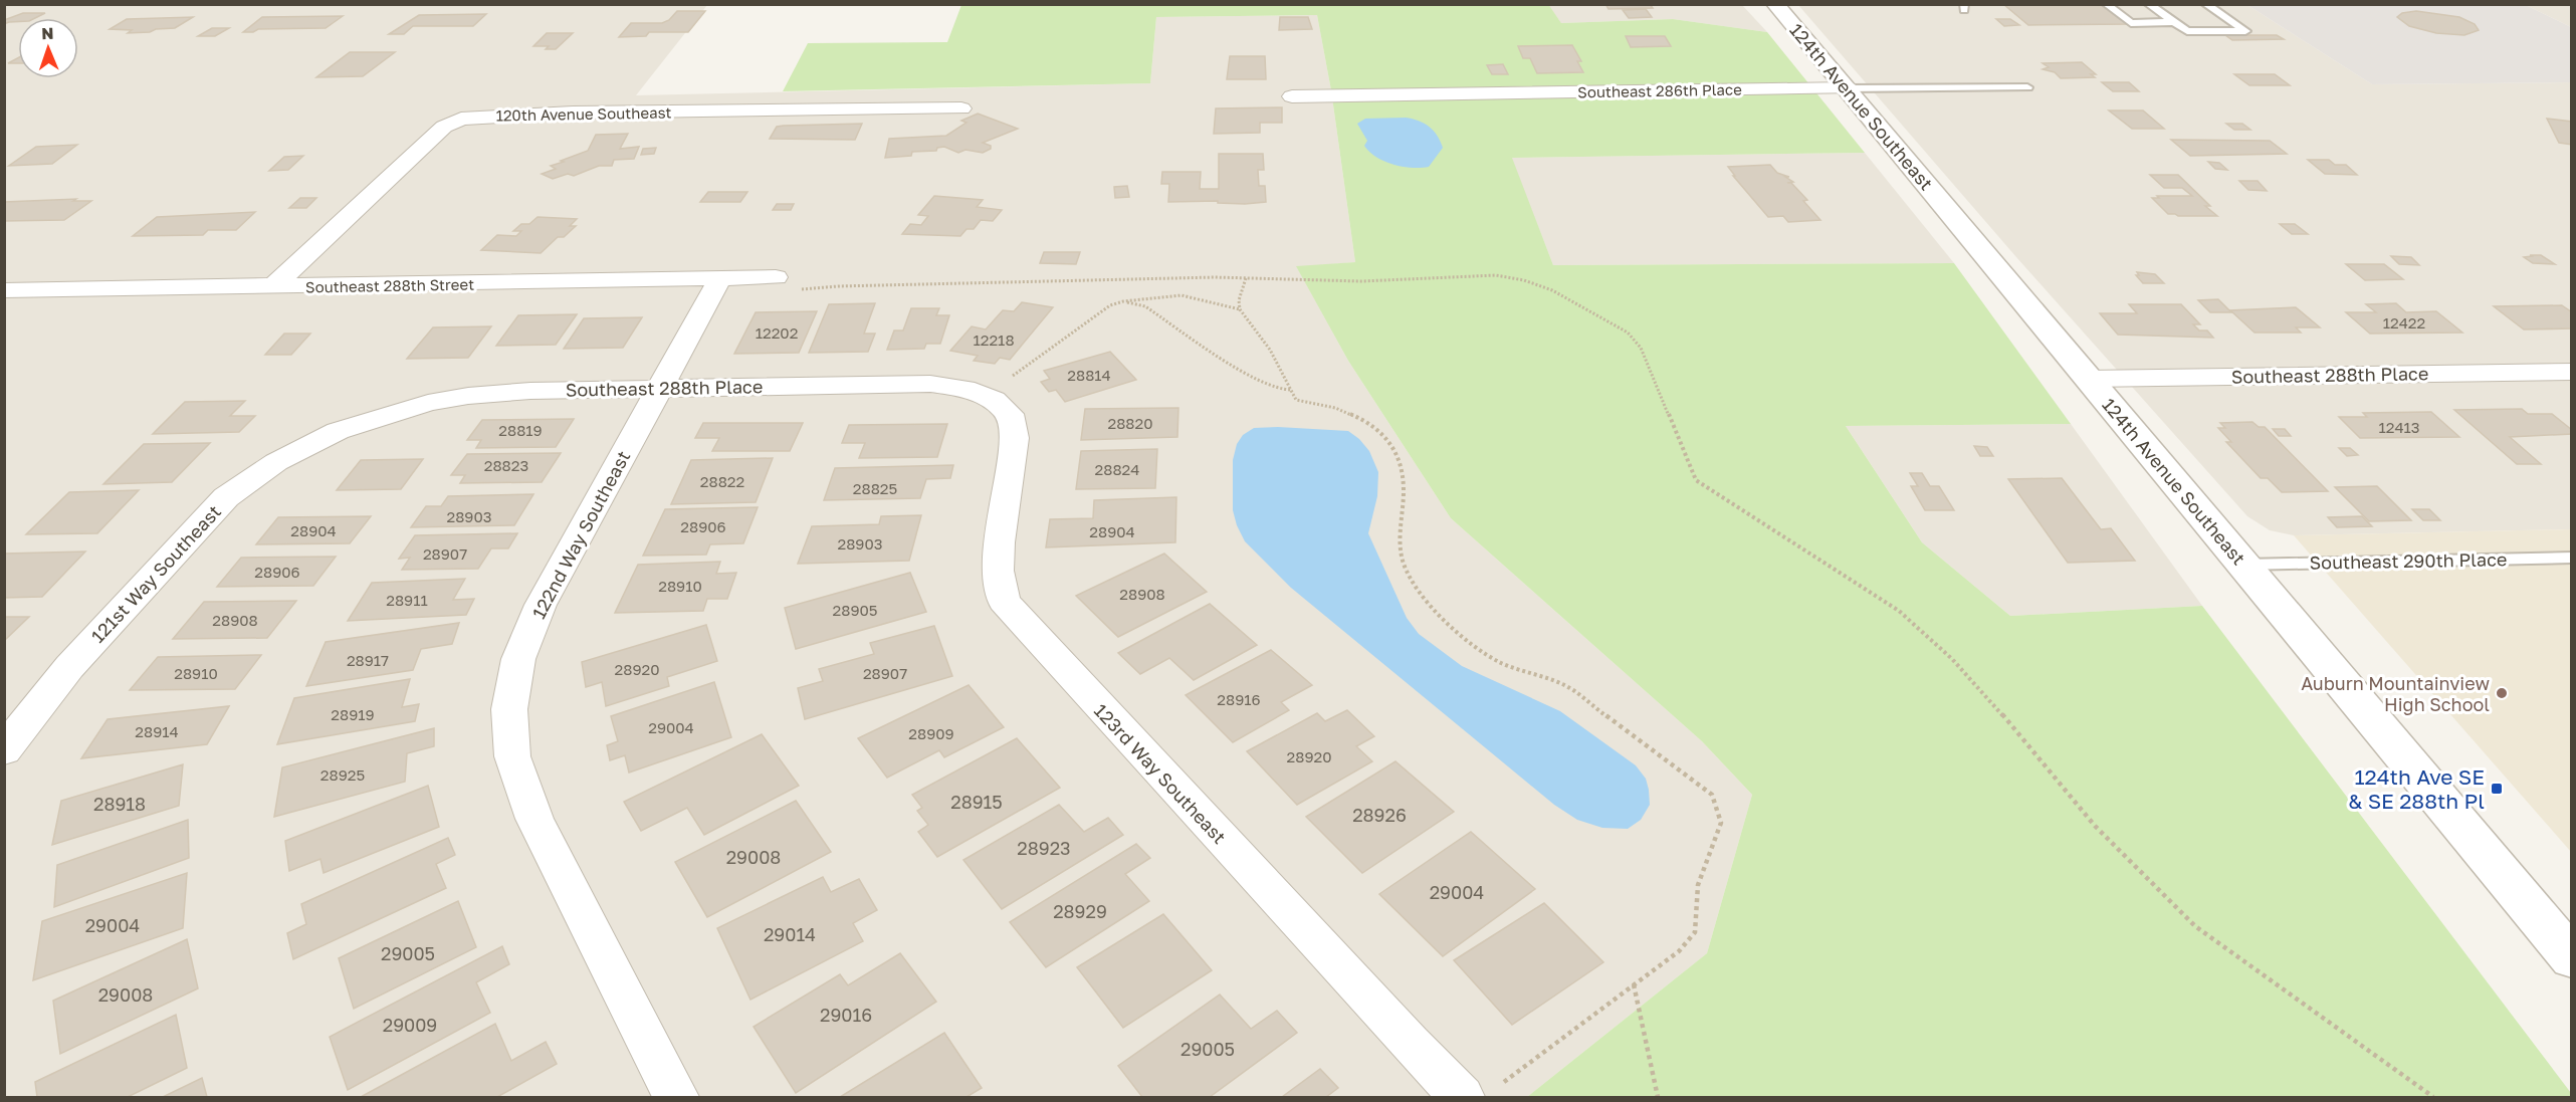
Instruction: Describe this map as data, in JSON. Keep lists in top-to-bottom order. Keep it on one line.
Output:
{"streets":{"street":["Southeast 286th Place","124th Avenue Southeast","120th Avenue Southeast","Southeast 288th Street","Southeast 288th Place","122nd Way Southeast","121st Way Southeast","123rd Way Southeast"],"lane":["Southeast 290th Place"]},"crossings":[["Southeast 286th Place","124th Avenue Southeast"],["124th Avenue Southeast","Southeast 288th Place"],["124th Avenue Southeast","Southeast 290th Place"],["120th Avenue Southeast","Southeast 288th Street"],["Southeast 288th Street","122nd Way Southeast"],["Southeast 288th Place","122nd Way Southeast"],["Southeast 288th Place","121st Way Southeast"],["Southeast 288th Place","123rd Way Southeast"]],"places":{"other":["Auburn Mountainview High School"],"transit":["124th Ave SE & SE 288th Pl"]},"house_numbers":["12422","12202","12218","28814","28820","12413","28819","28823","28824","28822","28825","28903","28906","28904","28904","28903","28907","28906","28910","28908","28911","28905","28908","28917","28920","28910","28907","28916","28919","29004","28914","28909","28920","28925","28915","28918","28926","28923","29008","29004","28929","29004","29014","29005","29008","29016","29009","29005"],"north":"top"}
